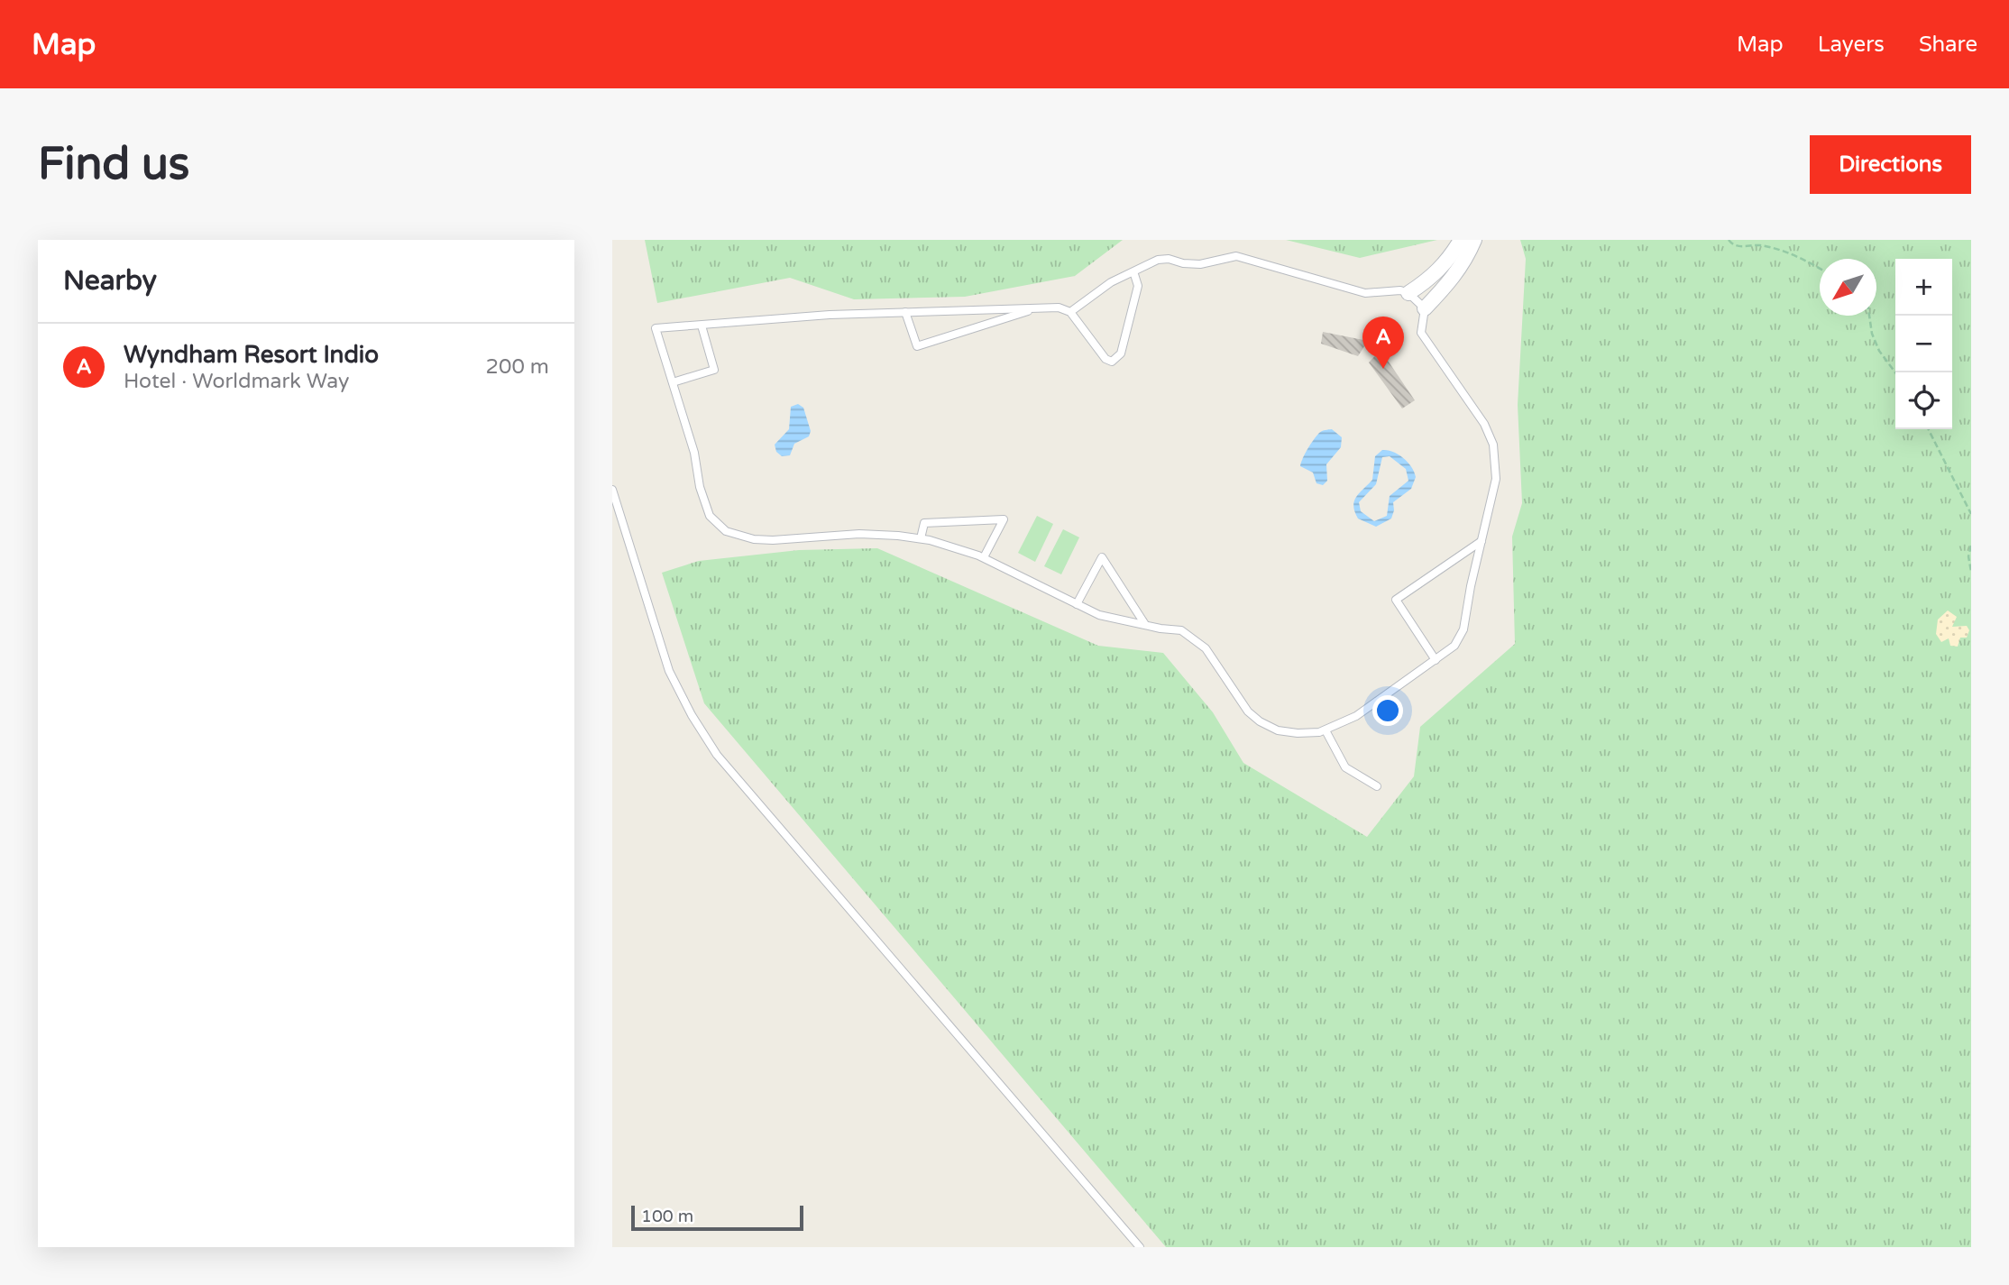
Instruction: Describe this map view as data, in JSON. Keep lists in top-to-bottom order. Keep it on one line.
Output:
{"scale_bar":"100 m","north":"bottom left","page":{"header":"Map","nav":["Map","Layers","Share"],"buttons":"Directions","title":"Find us","heading":"Nearby","map_buttons":["+","−"],"pins":"A","list":[{"mark":"A","name":"Wyndham Resort Indio","note":"Hotel · Worldmark Way","value":"200 m"}],"scale":"100 m"}}
